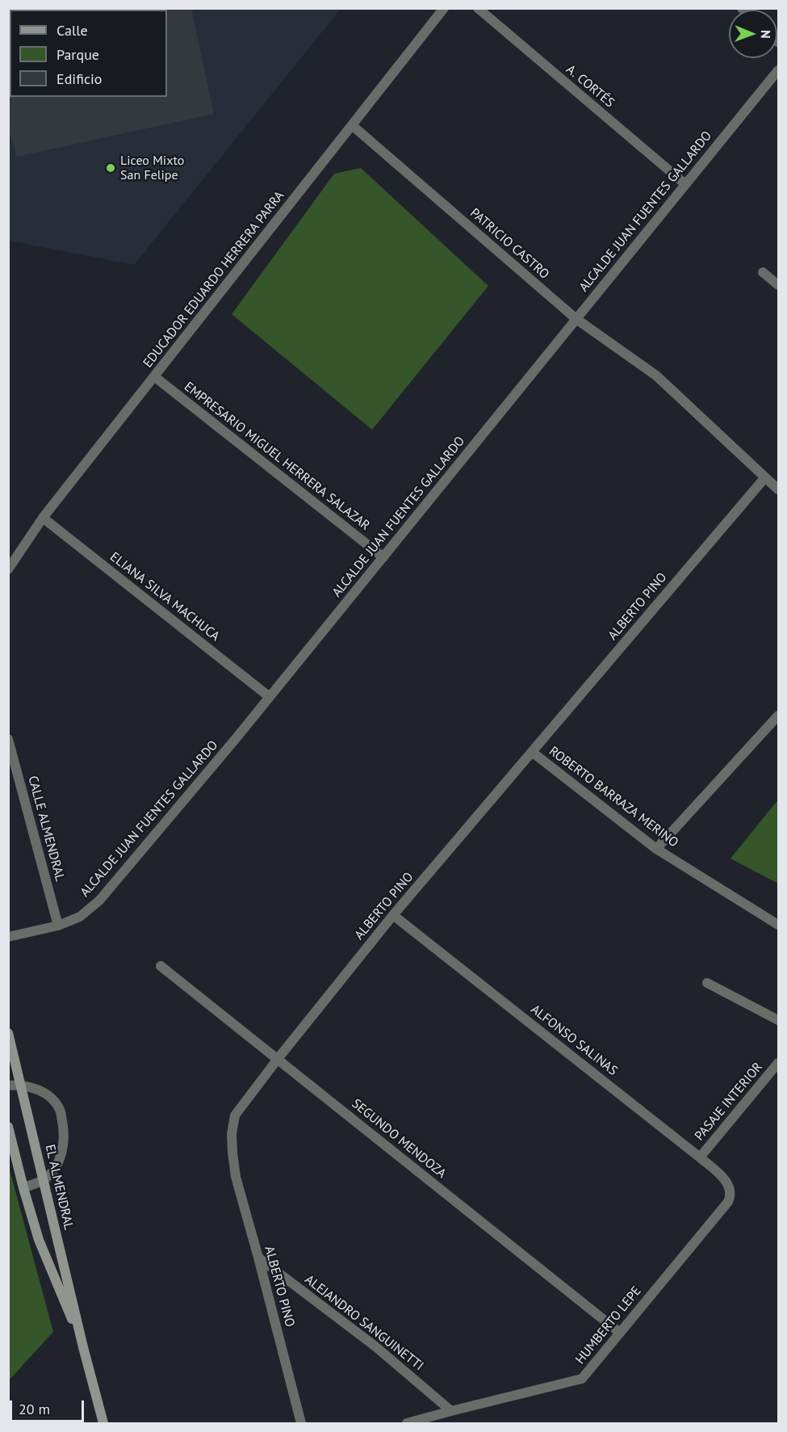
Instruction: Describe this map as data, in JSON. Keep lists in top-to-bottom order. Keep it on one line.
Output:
{"streets":{"main road":["EL ALMENDRAL"],"street":["A. CORTÉS","ALCALDE JUAN FUENTES GALLARDO","PATRICIO CASTRO","EDUCADOR EDUARDO HERRERA PARRA","EMPRESARIO MIGUEL HERRERA SALAZAR","ELIANA SILVA MACHUCA","ALBERTO PINO","ROBERTO BARRAZA MERINO","CALLE ALMENDRAL","ALFONSO SALINAS","PASAJE INTERIOR","SEGUNDO MENDOZA","ALEJANDRO SANGUINETTI","HUMBERTO LEPE"]},"crossings":[["A. CORTÉS","ALCALDE JUAN FUENTES GALLARDO"],["ALCALDE JUAN FUENTES GALLARDO","PATRICIO CASTRO"],["ALCALDE JUAN FUENTES GALLARDO","EMPRESARIO MIGUEL HERRERA SALAZAR"],["ALCALDE JUAN FUENTES GALLARDO","ELIANA SILVA MACHUCA"],["ALCALDE JUAN FUENTES GALLARDO","CALLE ALMENDRAL"],["PATRICIO CASTRO","EDUCADOR EDUARDO HERRERA PARRA"],["PATRICIO CASTRO","ALBERTO PINO"],["EDUCADOR EDUARDO HERRERA PARRA","EMPRESARIO MIGUEL HERRERA SALAZAR"],["EDUCADOR EDUARDO HERRERA PARRA","ELIANA SILVA MACHUCA"],["ALBERTO PINO","ROBERTO BARRAZA MERINO"],["ALBERTO PINO","ALFONSO SALINAS"],["ALBERTO PINO","SEGUNDO MENDOZA"],["ALBERTO PINO","ALEJANDRO SANGUINETTI"],["ALFONSO SALINAS","PASAJE INTERIOR"],["ALFONSO SALINAS","HUMBERTO LEPE"],["SEGUNDO MENDOZA","HUMBERTO LEPE"],["ALEJANDRO SANGUINETTI","HUMBERTO LEPE"]],"places":["Liceo Mixto San Felipe"],"legend":["Calle","Parque","Edificio"],"scale_bar":"20 m","north":"right"}
